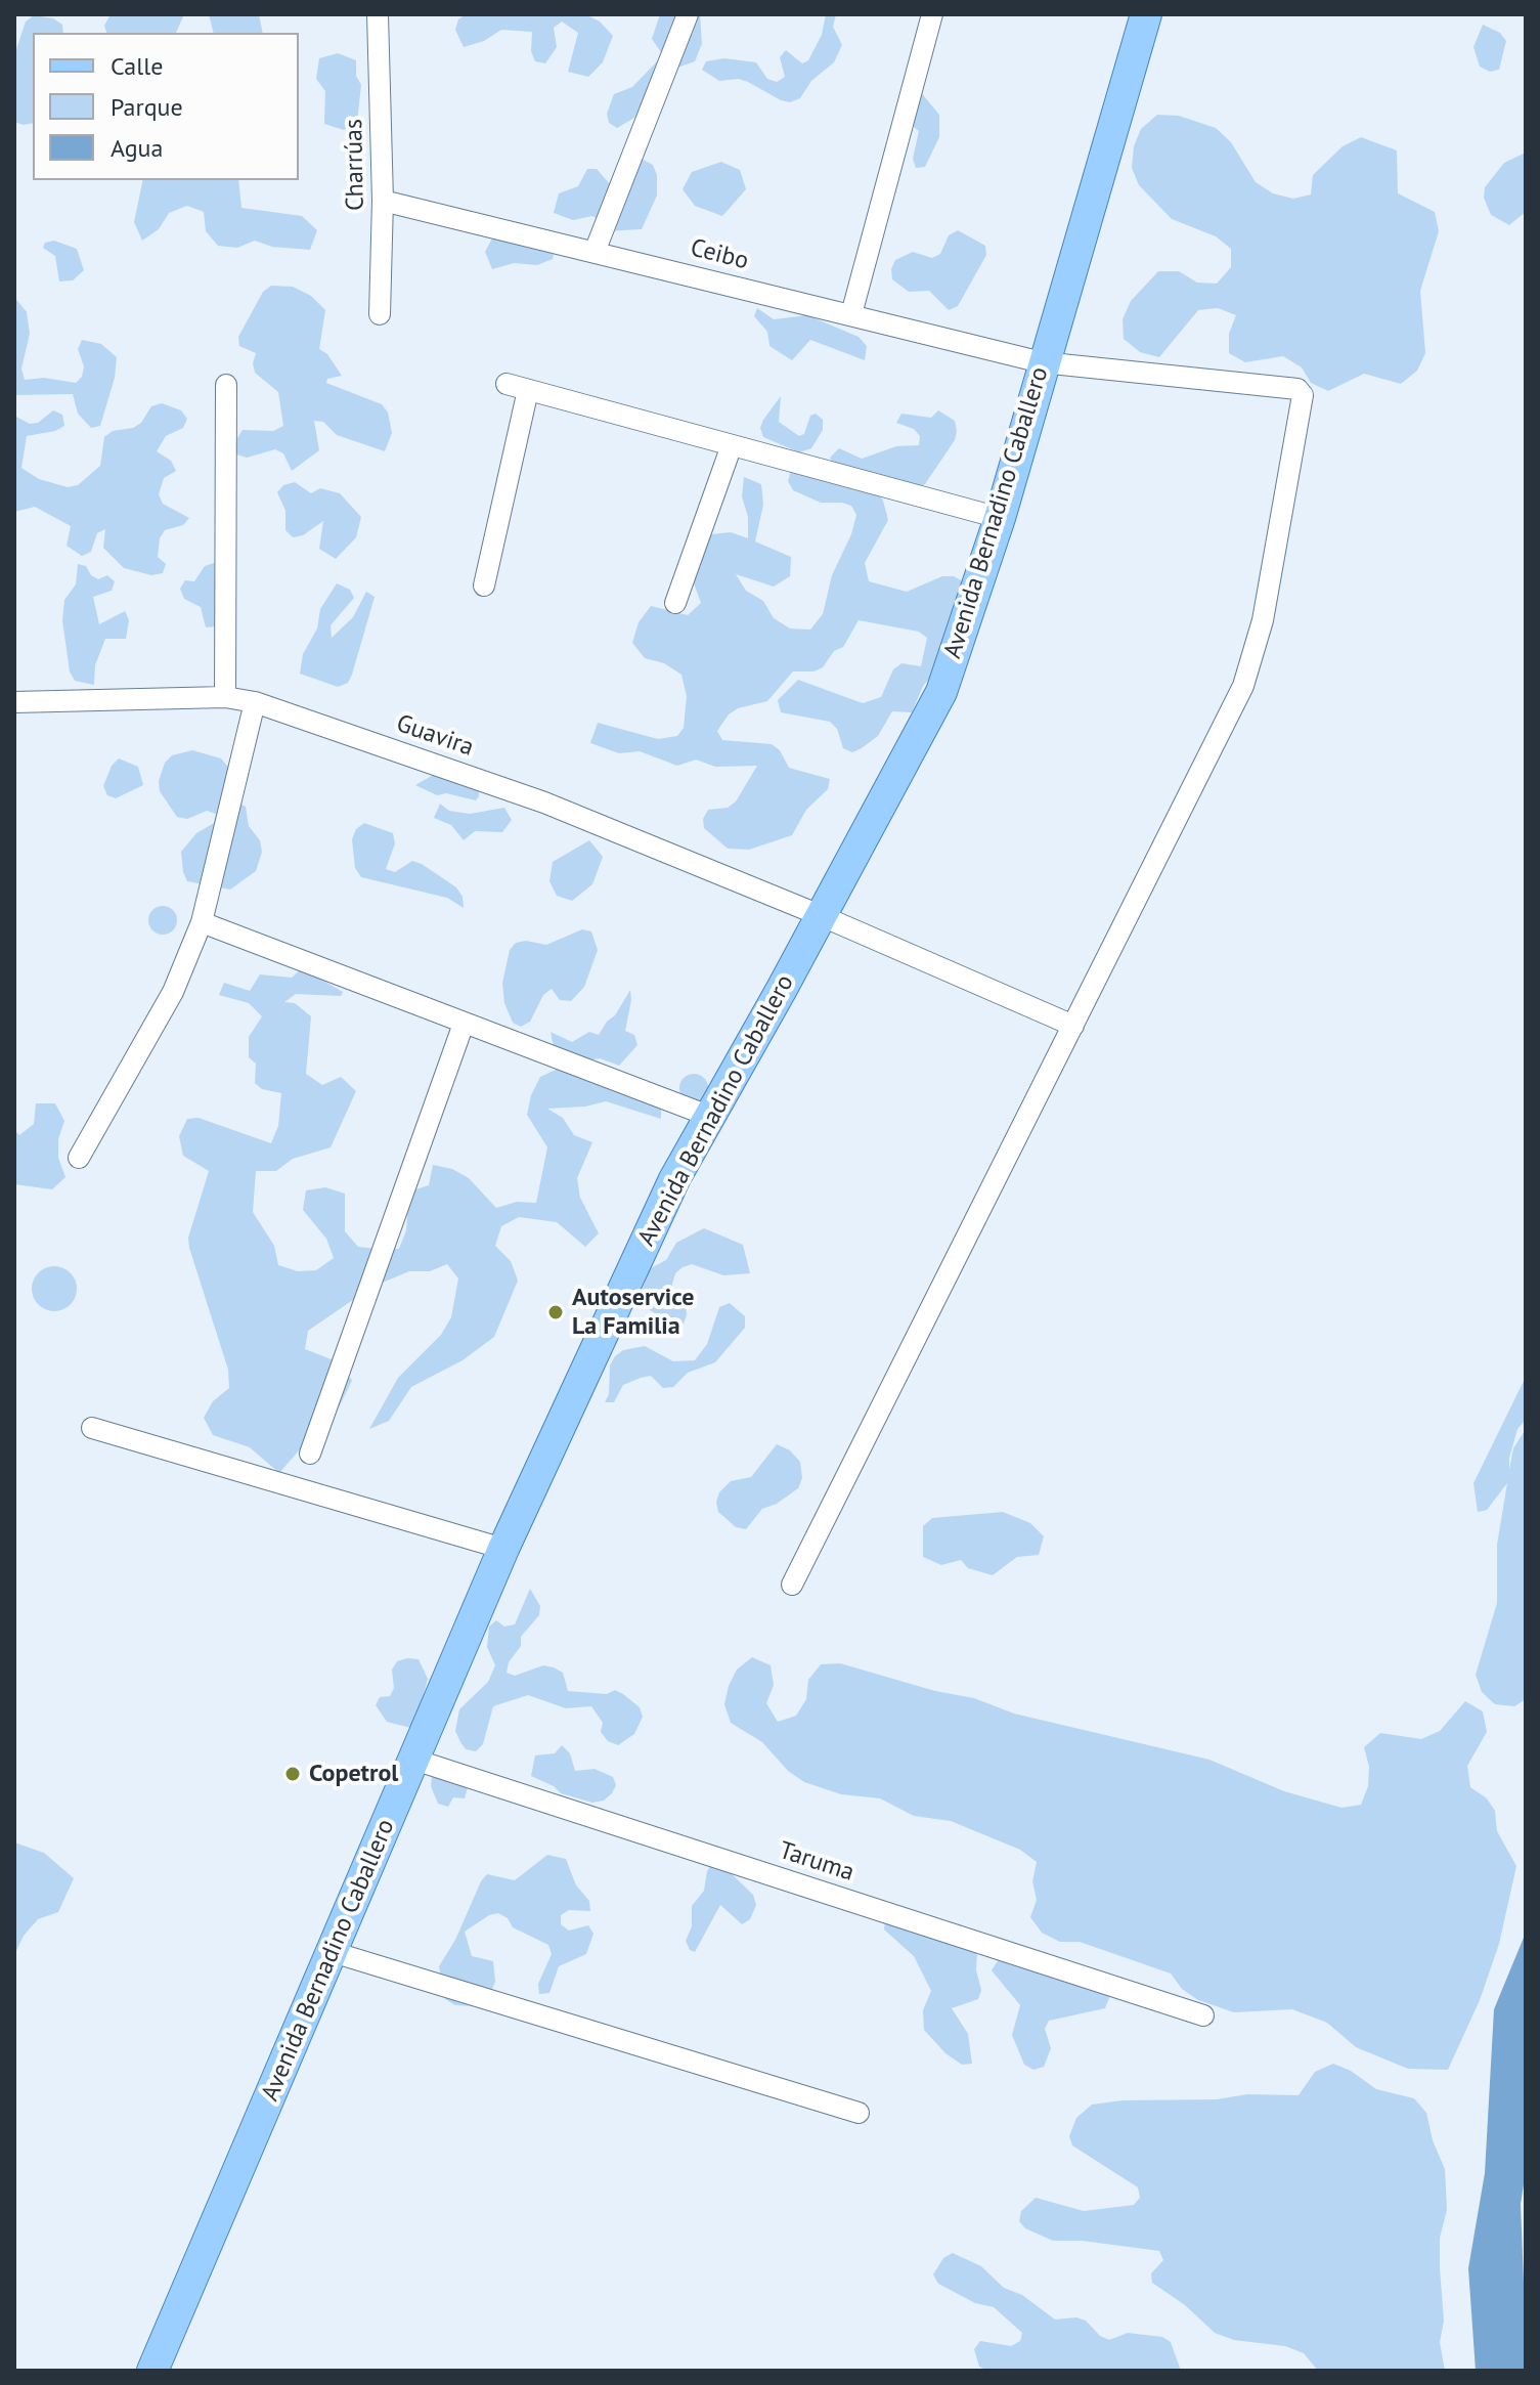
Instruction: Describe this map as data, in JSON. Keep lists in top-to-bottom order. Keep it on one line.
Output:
{"streets":{"main road":["Avenida Bernadino Caballero"],"street":["Charrúas","Ceibo","Guavira","Taruma"]},"crossings":[["Charrúas","Ceibo"],["Ceibo","Avenida Bernadino Caballero"],["Ceibo","Guavira"],["Avenida Bernadino Caballero","Guavira"],["Avenida Bernadino Caballero","Taruma"]],"places":["Autoservice La Familia","Copetrol"],"legend":["Calle","Parque","Agua"]}
